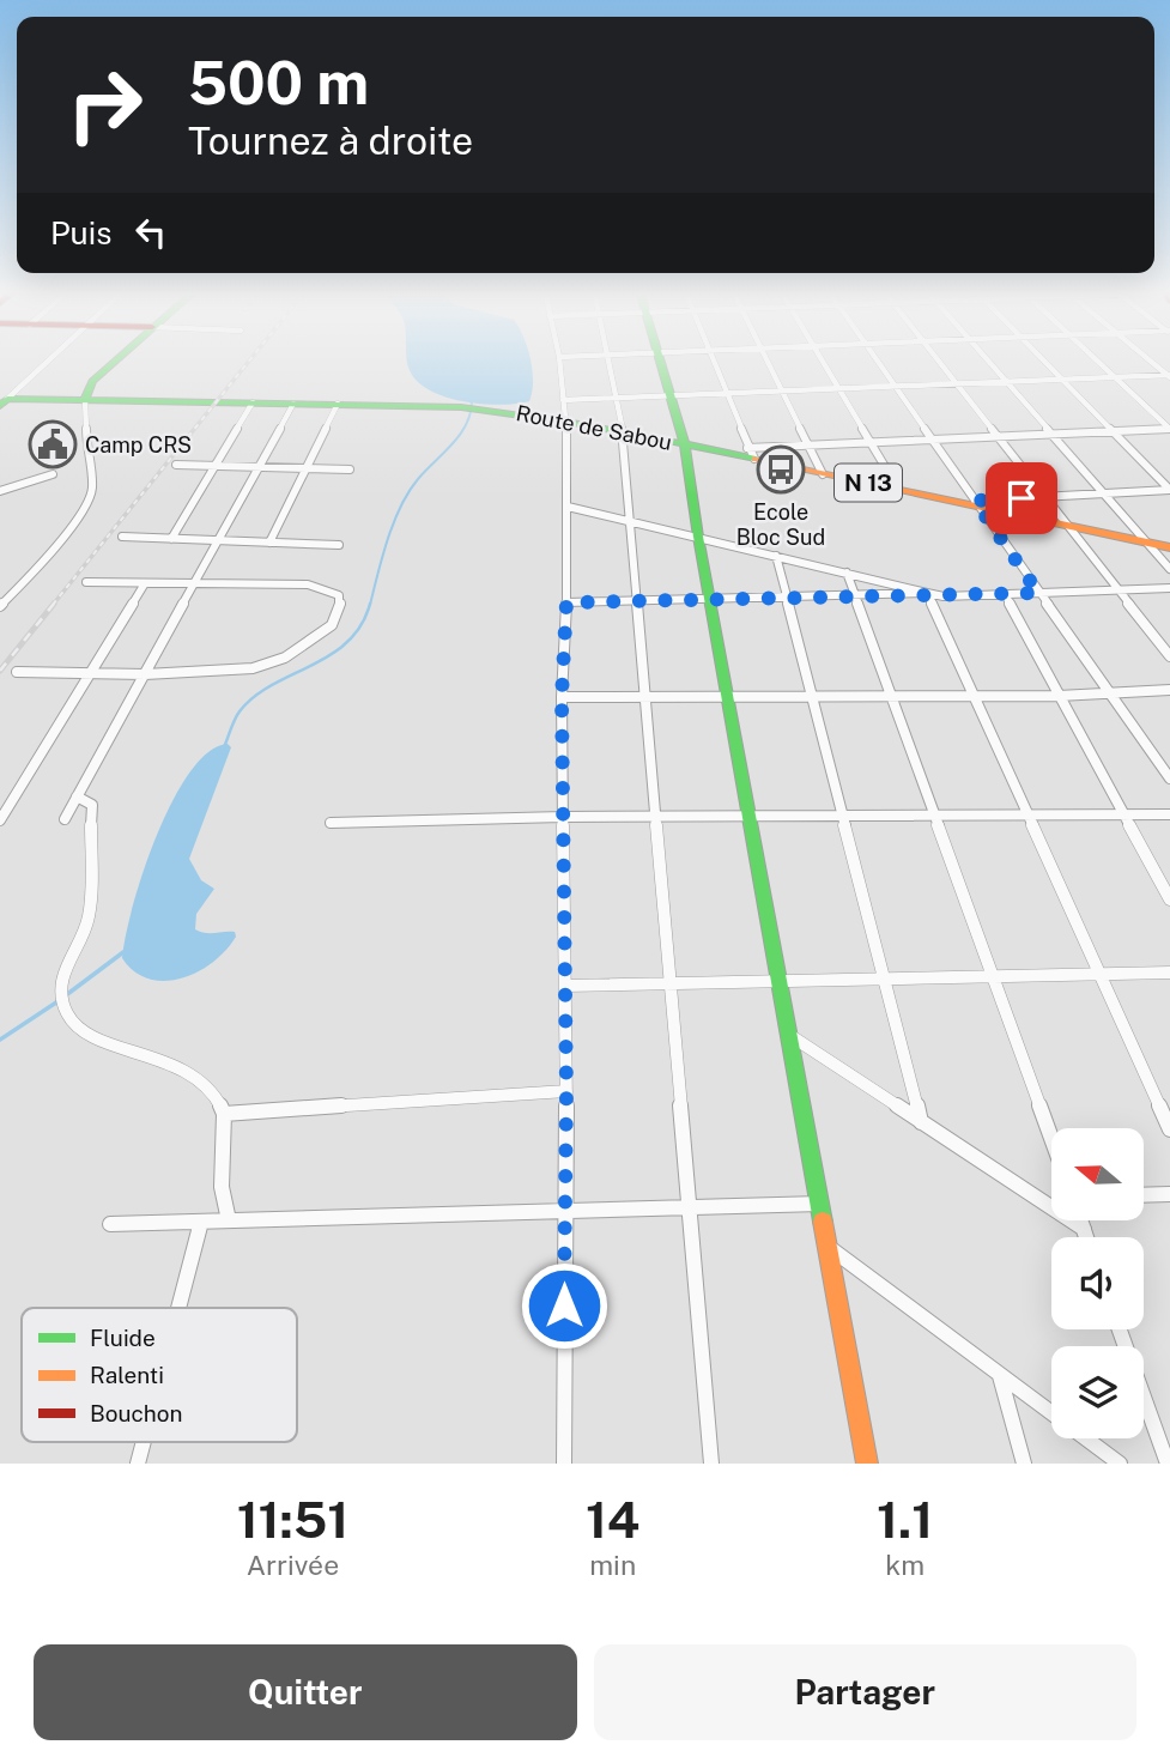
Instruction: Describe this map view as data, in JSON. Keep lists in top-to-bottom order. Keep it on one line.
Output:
{"streets":{"main road":["Route de Sabou","N 13"]},"places":{"public building":["Camp CRS"],"bus stop":["Ecole Bloc Sud"]},"legend":["Fluide","Ralenti","Bouchon"],"north":"left","page":{"turn":["500 m","Tournez à droite"],"then":"Puis","eta":["11:51","Arrivée","14","min","1.1","km"],"buttons":["Quitter","Partager"]}}
